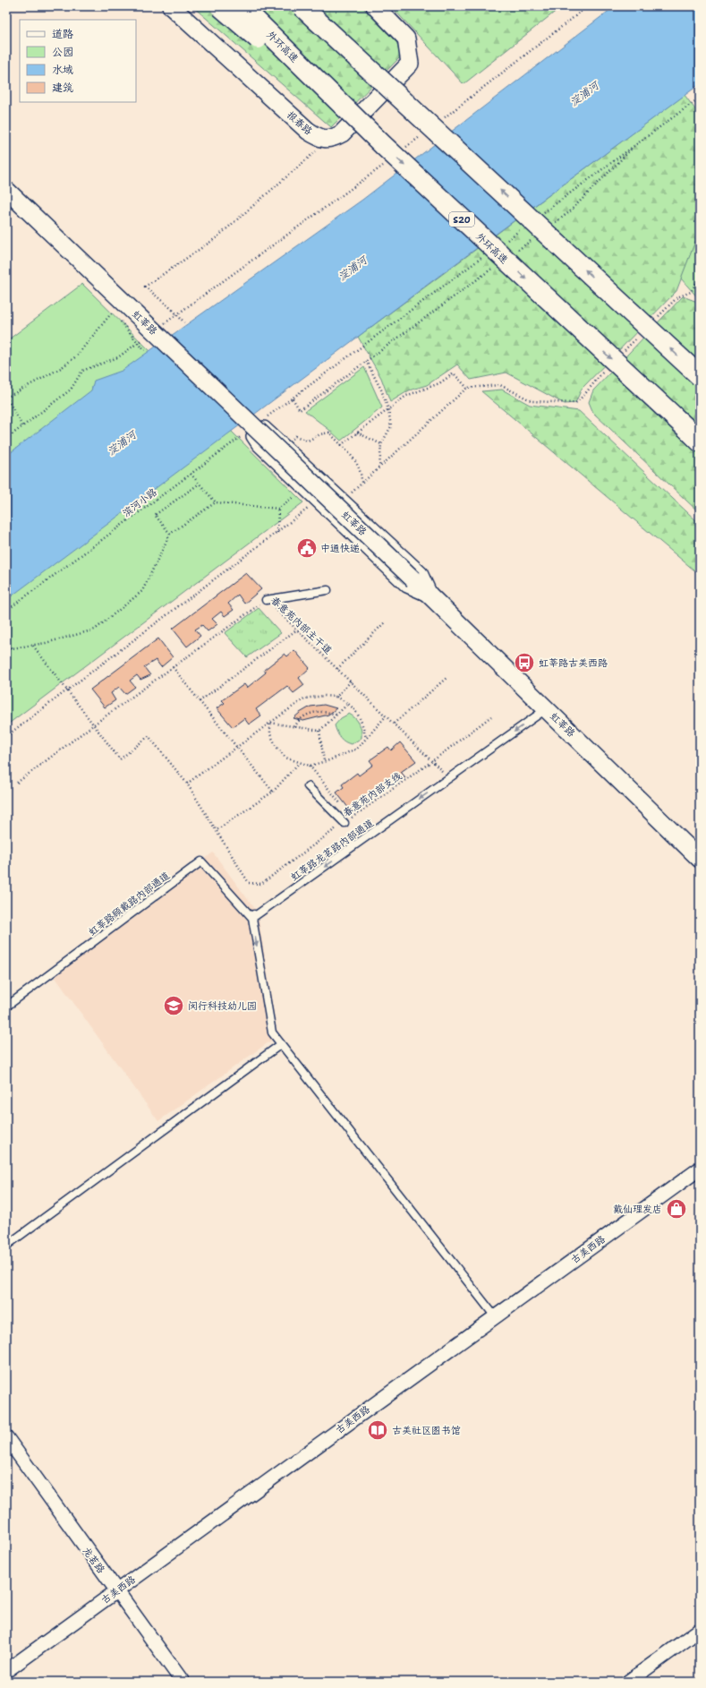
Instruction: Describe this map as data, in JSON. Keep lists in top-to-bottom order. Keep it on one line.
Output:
{"streets":{"highway":["外环高速","S20"],"street":["报春路","虹莘路","古美西路","龙茗路"],"lane":["虹莘路龙茗路内部通道","虹莘路顾戴路内部通道"],"path":["滨河小路","春意苑内部主干道","春意苑内部支线"]},"crossings":[["虹莘路","虹莘路龙茗路内部通道"],["春意苑内部主干道","春意苑内部支线"],["春意苑内部主干道","虹莘路龙茗路内部通道"],["虹莘路龙茗路内部通道","虹莘路顾戴路内部通道"],["古美西路","龙茗路"]],"one_way":["虹莘路龙茗路内部通道"],"water":["淀浦河"],"places":{"public building":["中通快递"],"bus stop":["虹莘路古美西路"],"school or university":["闵行科技幼儿园"],"shop":["戴仙理发店"],"library":["古美社区图书馆"]},"legend":["道路","公园","水域","建筑"]}
